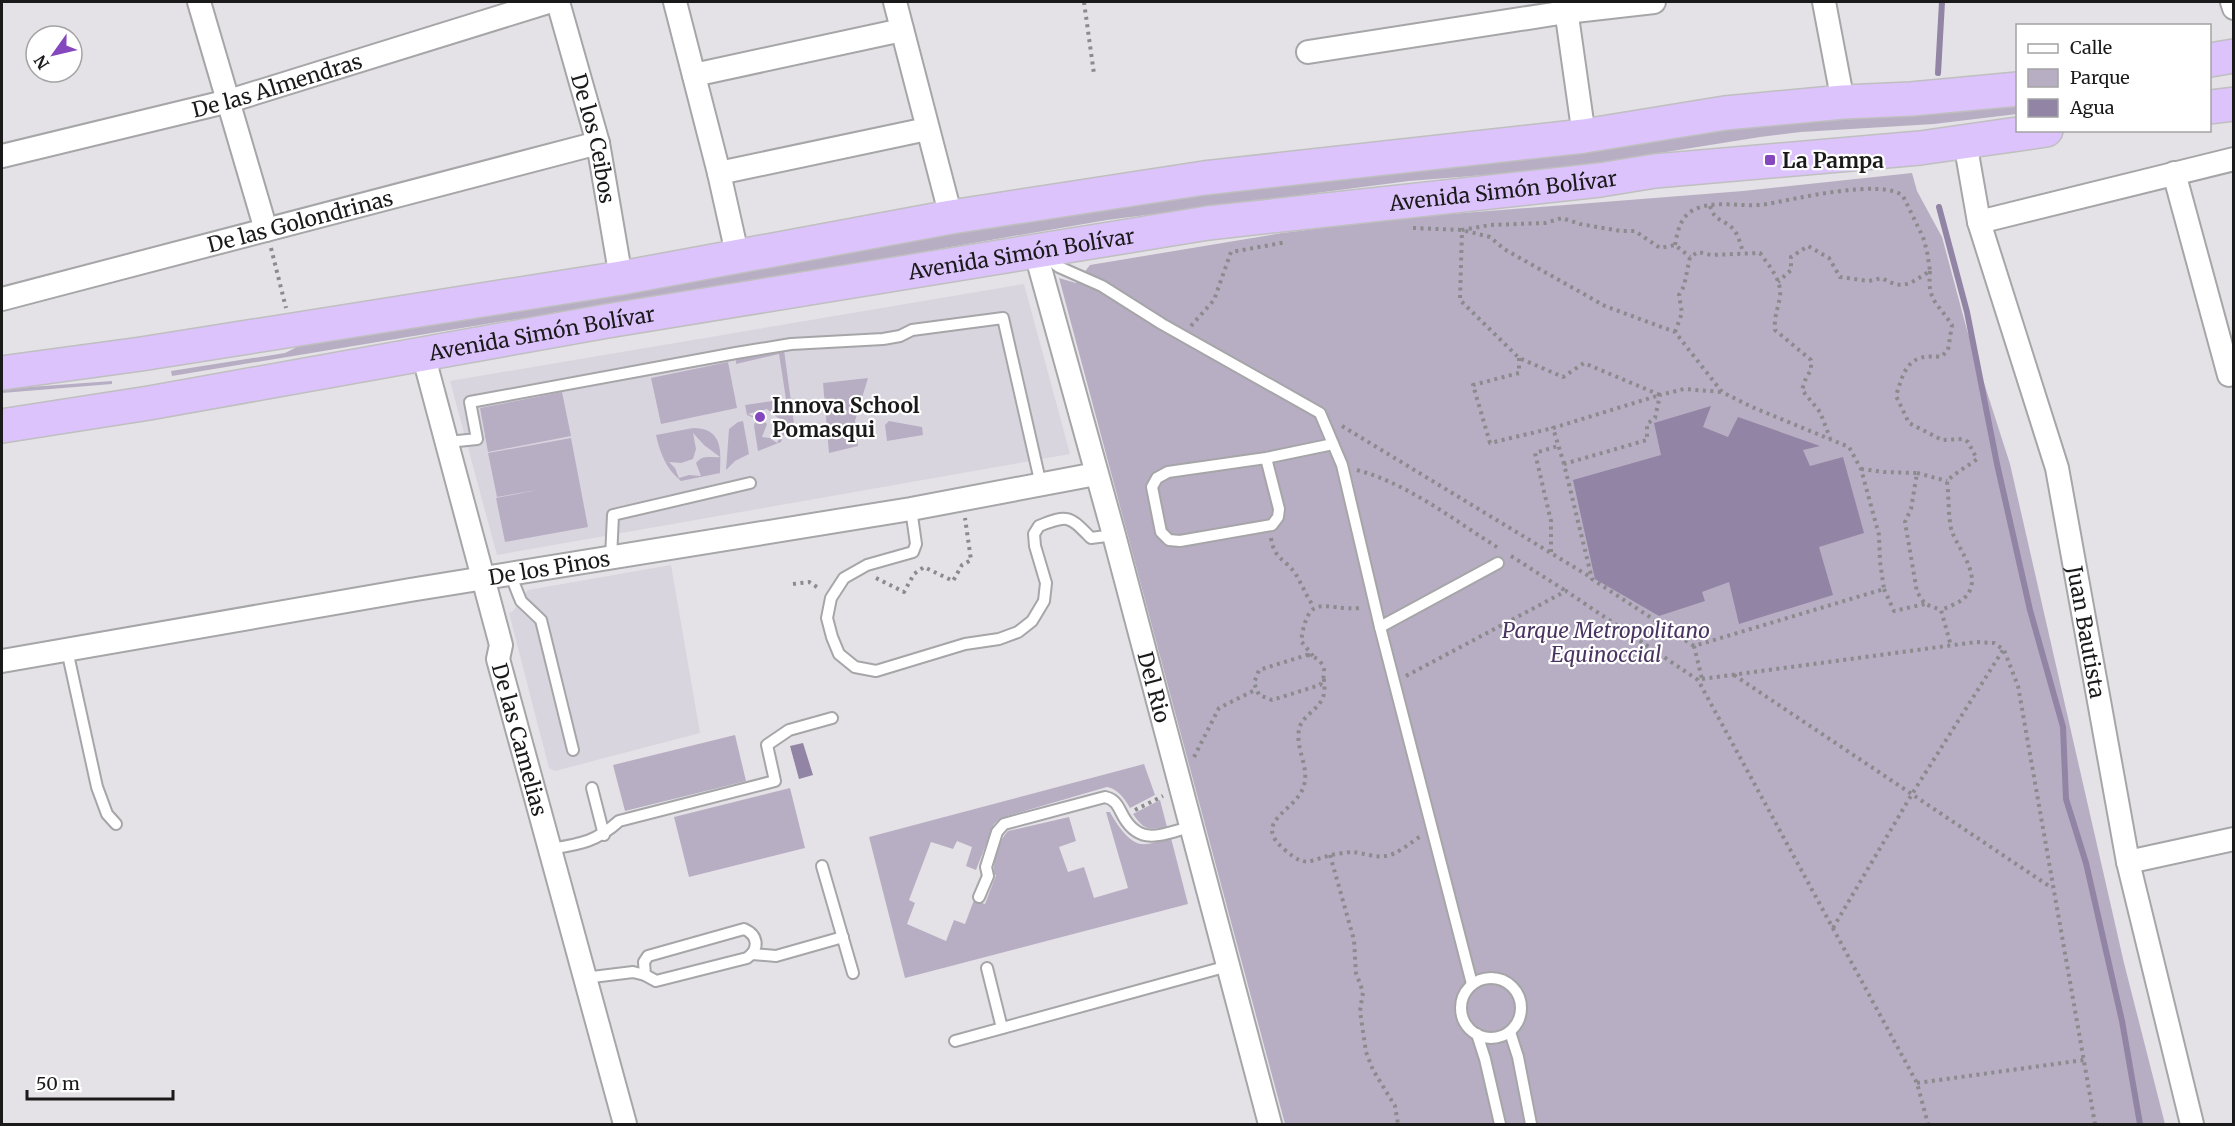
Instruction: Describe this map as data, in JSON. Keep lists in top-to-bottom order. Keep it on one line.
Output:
{"streets":{"highway":["Avenida Simón Bolívar"],"street":["De las Almendras","De los Ceibos","De las Golondrinas","De los Pinos","Juan Bautista","Del Rio","De las Camelias"]},"crossings":[["De los Ceibos","Avenida Simón Bolívar"],["De los Ceibos","De las Golondrinas"],["Avenida Simón Bolívar","Juan Bautista"],["Avenida Simón Bolívar","Del Rio"],["Avenida Simón Bolívar","De las Camelias"],["De los Pinos","Del Rio"],["De los Pinos","De las Camelias"]],"parks":["Parque Metropolitano Equinoccial"],"places":{"transit":["La Pampa"],"other":["Innova School Pomasqui"]},"legend":["Calle","Parque","Agua"],"scale_bar":"50 m","north":"bottom left"}
